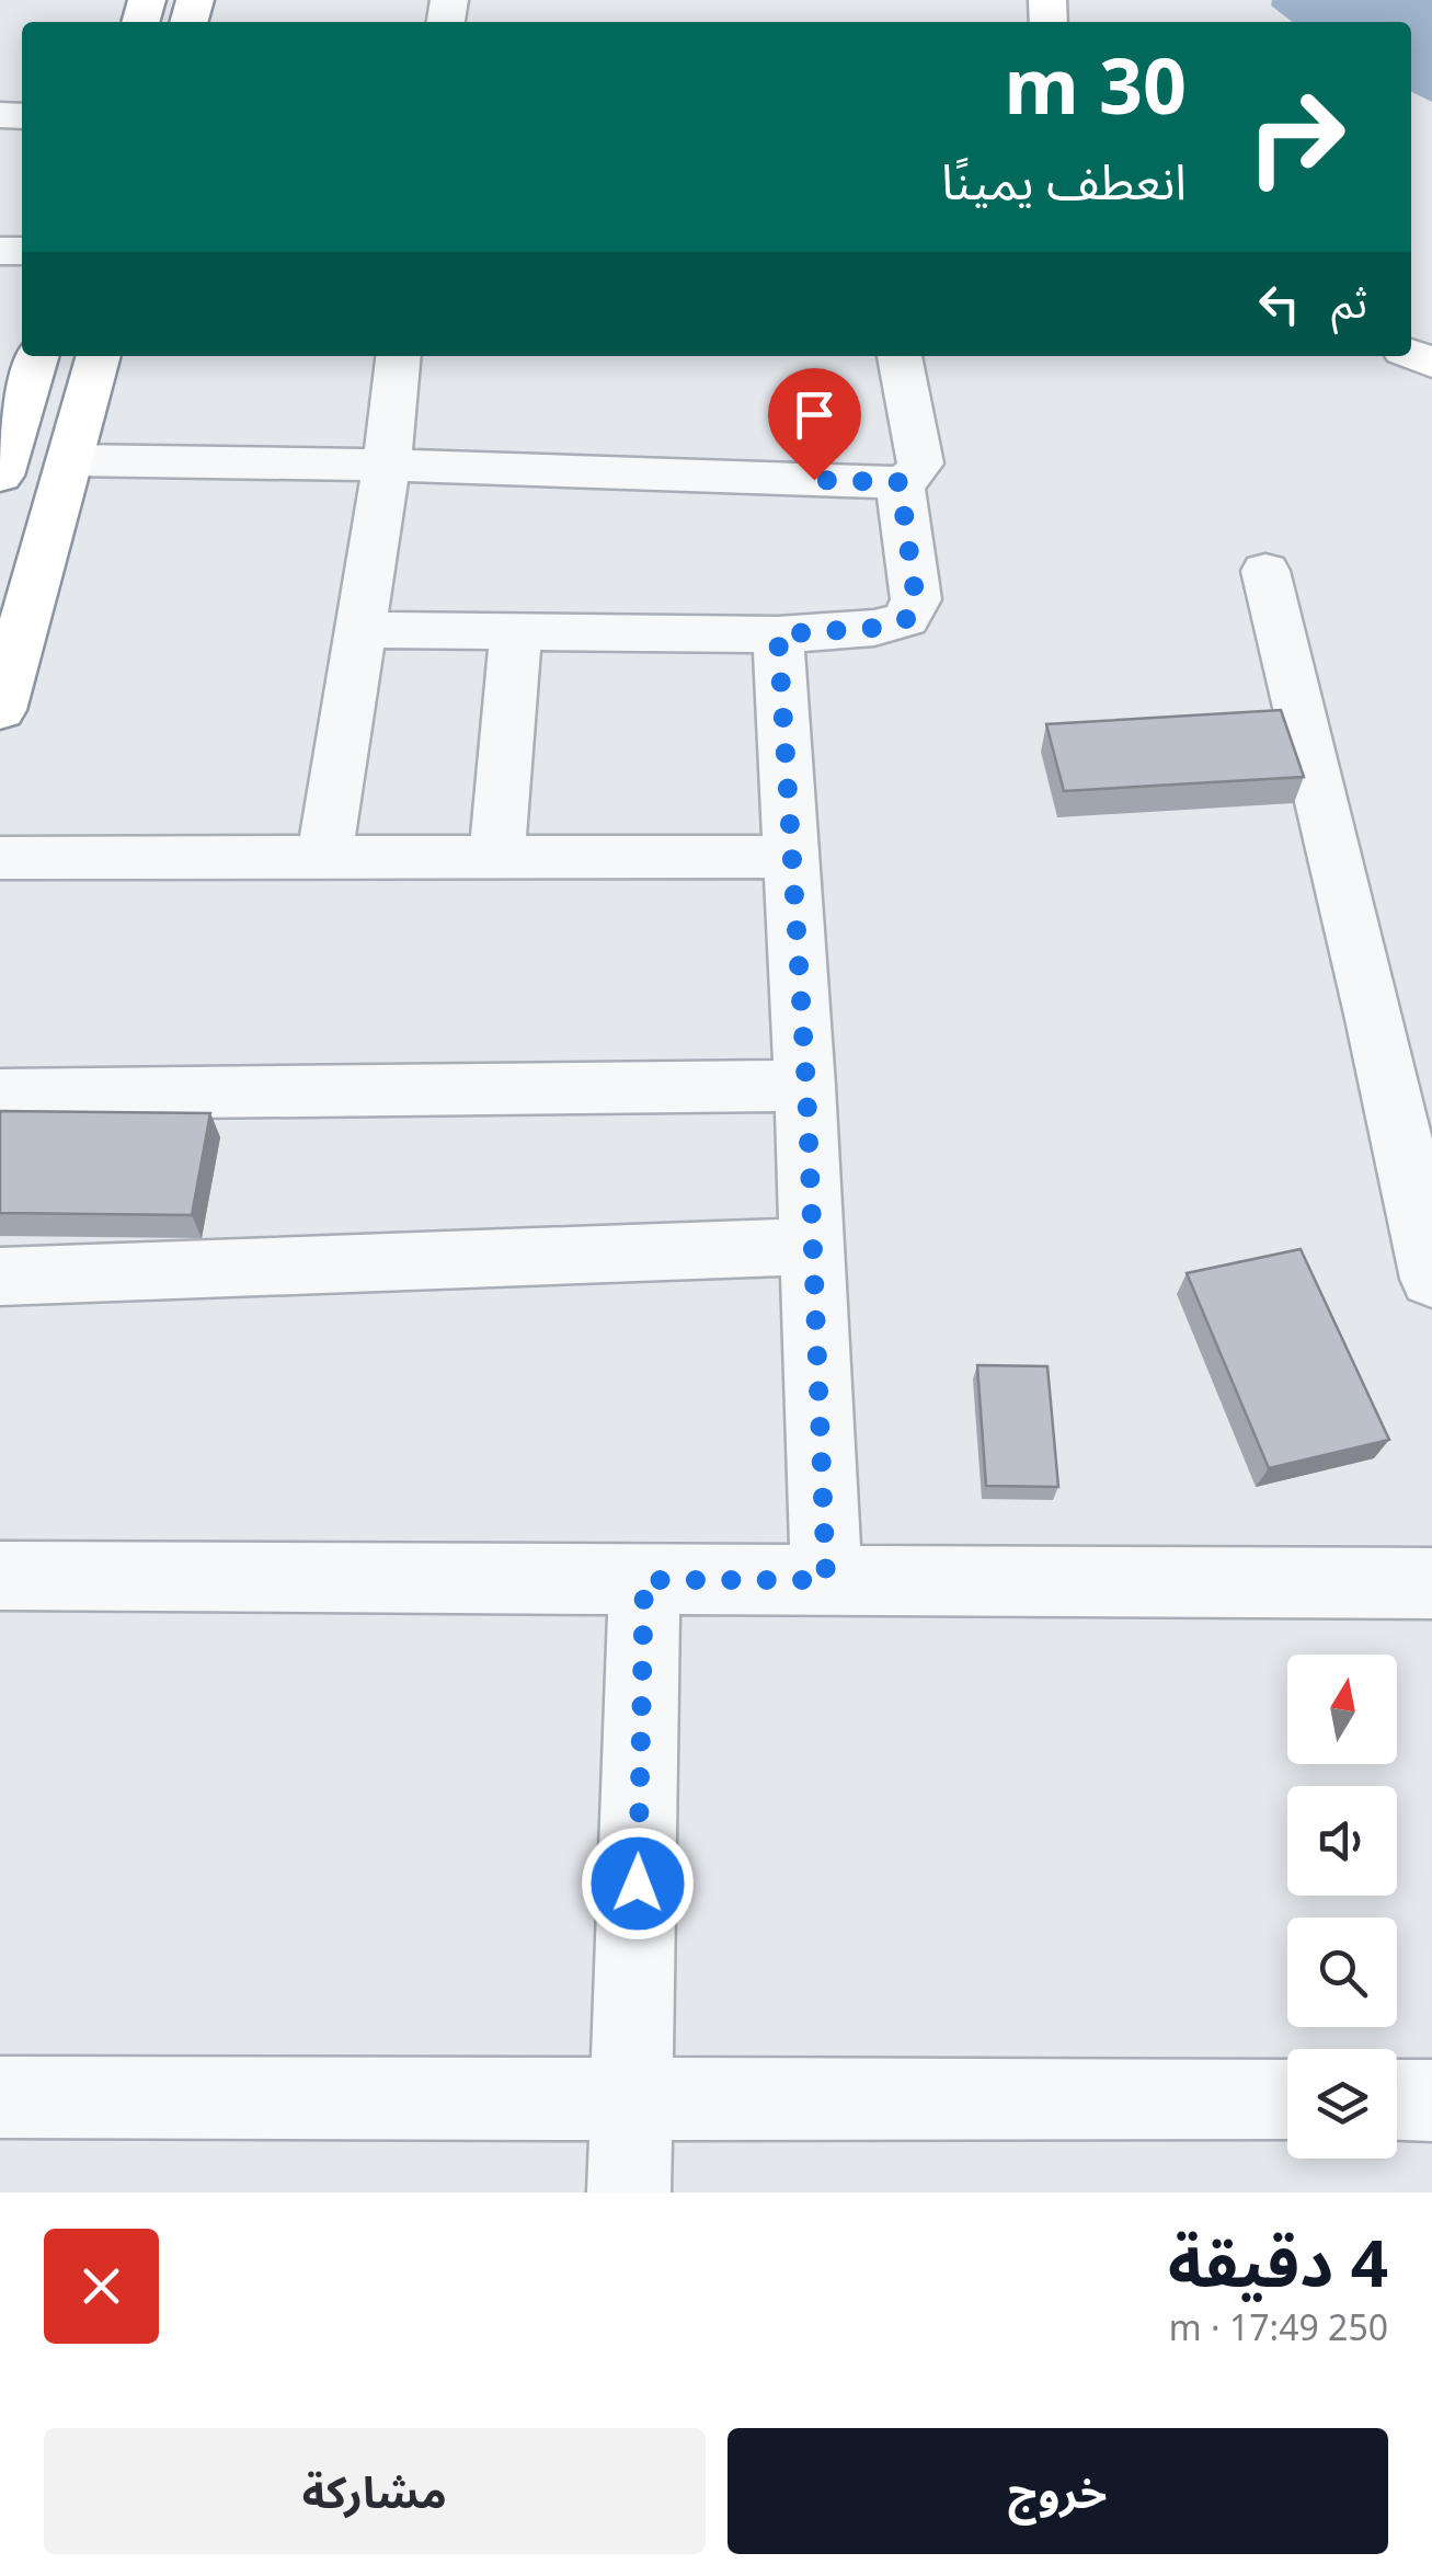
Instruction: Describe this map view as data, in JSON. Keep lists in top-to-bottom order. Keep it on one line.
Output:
{"north":"top","page":{"turn":["30 m","انعطف يمينًا"],"then":"ثم","heading":["4 دقيقة","250 m · 17:49"],"buttons":["خروج","مشاركة"]}}
